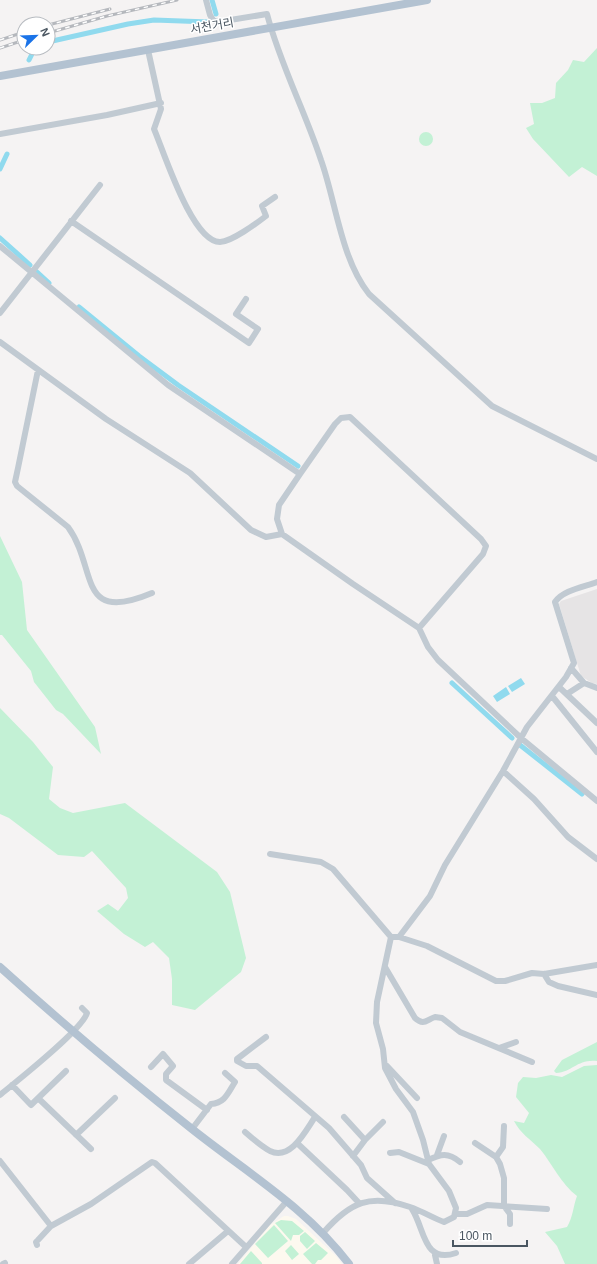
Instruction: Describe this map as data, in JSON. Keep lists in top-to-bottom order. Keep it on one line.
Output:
{"streets":{"main road":["서천거리"]},"scale_bar":"100 m","north":"top right"}
